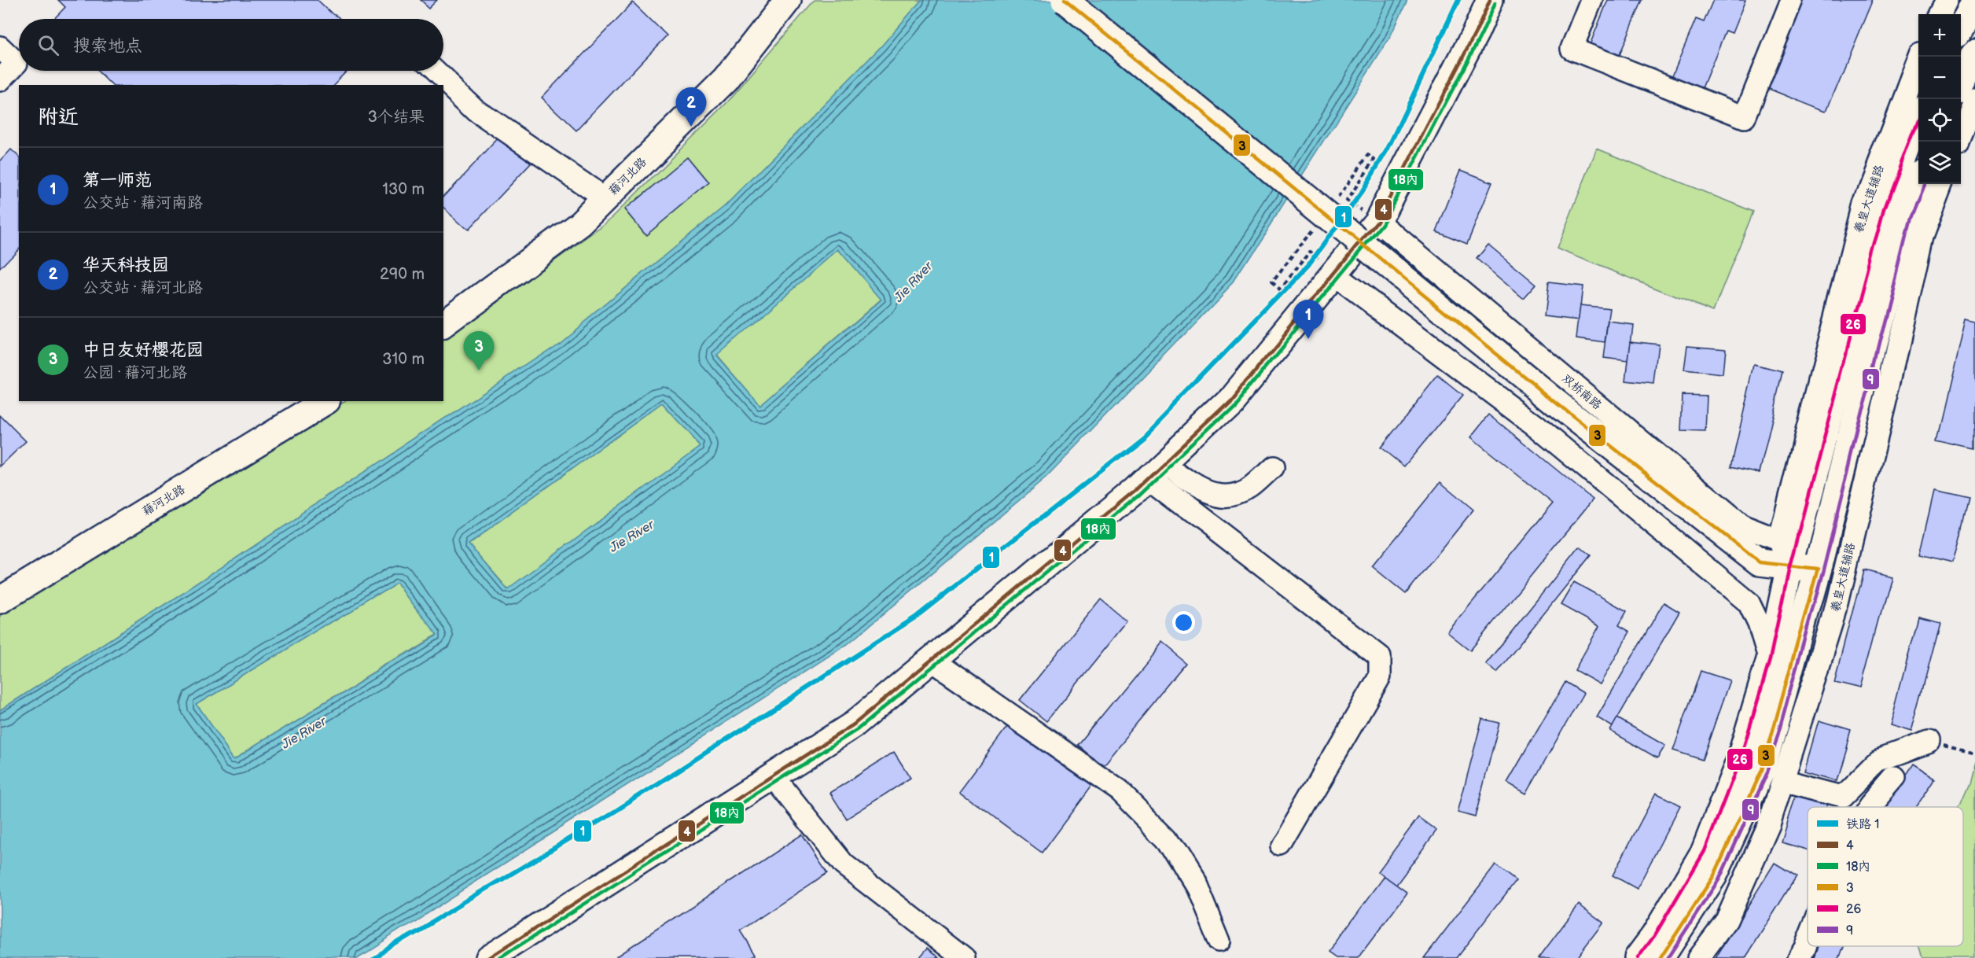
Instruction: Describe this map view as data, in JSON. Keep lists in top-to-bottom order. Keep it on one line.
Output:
{"streets":{"main road":["藉河北路"],"street":["羲皇大道辅路","双桥南路"]},"crossings":[["羲皇大道辅路","双桥南路"]],"water":["Jie River"],"lines":["rail line 1","transit line 4","transit line 3","transit line 18内","transit line 26","transit line 9"],"legend":["铁路 1","4","18内","3","26","9"],"page":{"map_buttons":["+","−"],"search":"搜索地点","heading":["附近","3个结果"],"pins":["2","1","3"],"list":[{"mark":"1","name":"第一师范","note":"公交站 · 藉河南路","value":"130 m"},{"mark":"2","name":"华天科技园","note":"公交站 · 藉河北路","value":"290 m"},{"mark":"3","name":"中日友好樱花园","note":"公园 · 藉河北路","value":"310 m"}]}}
